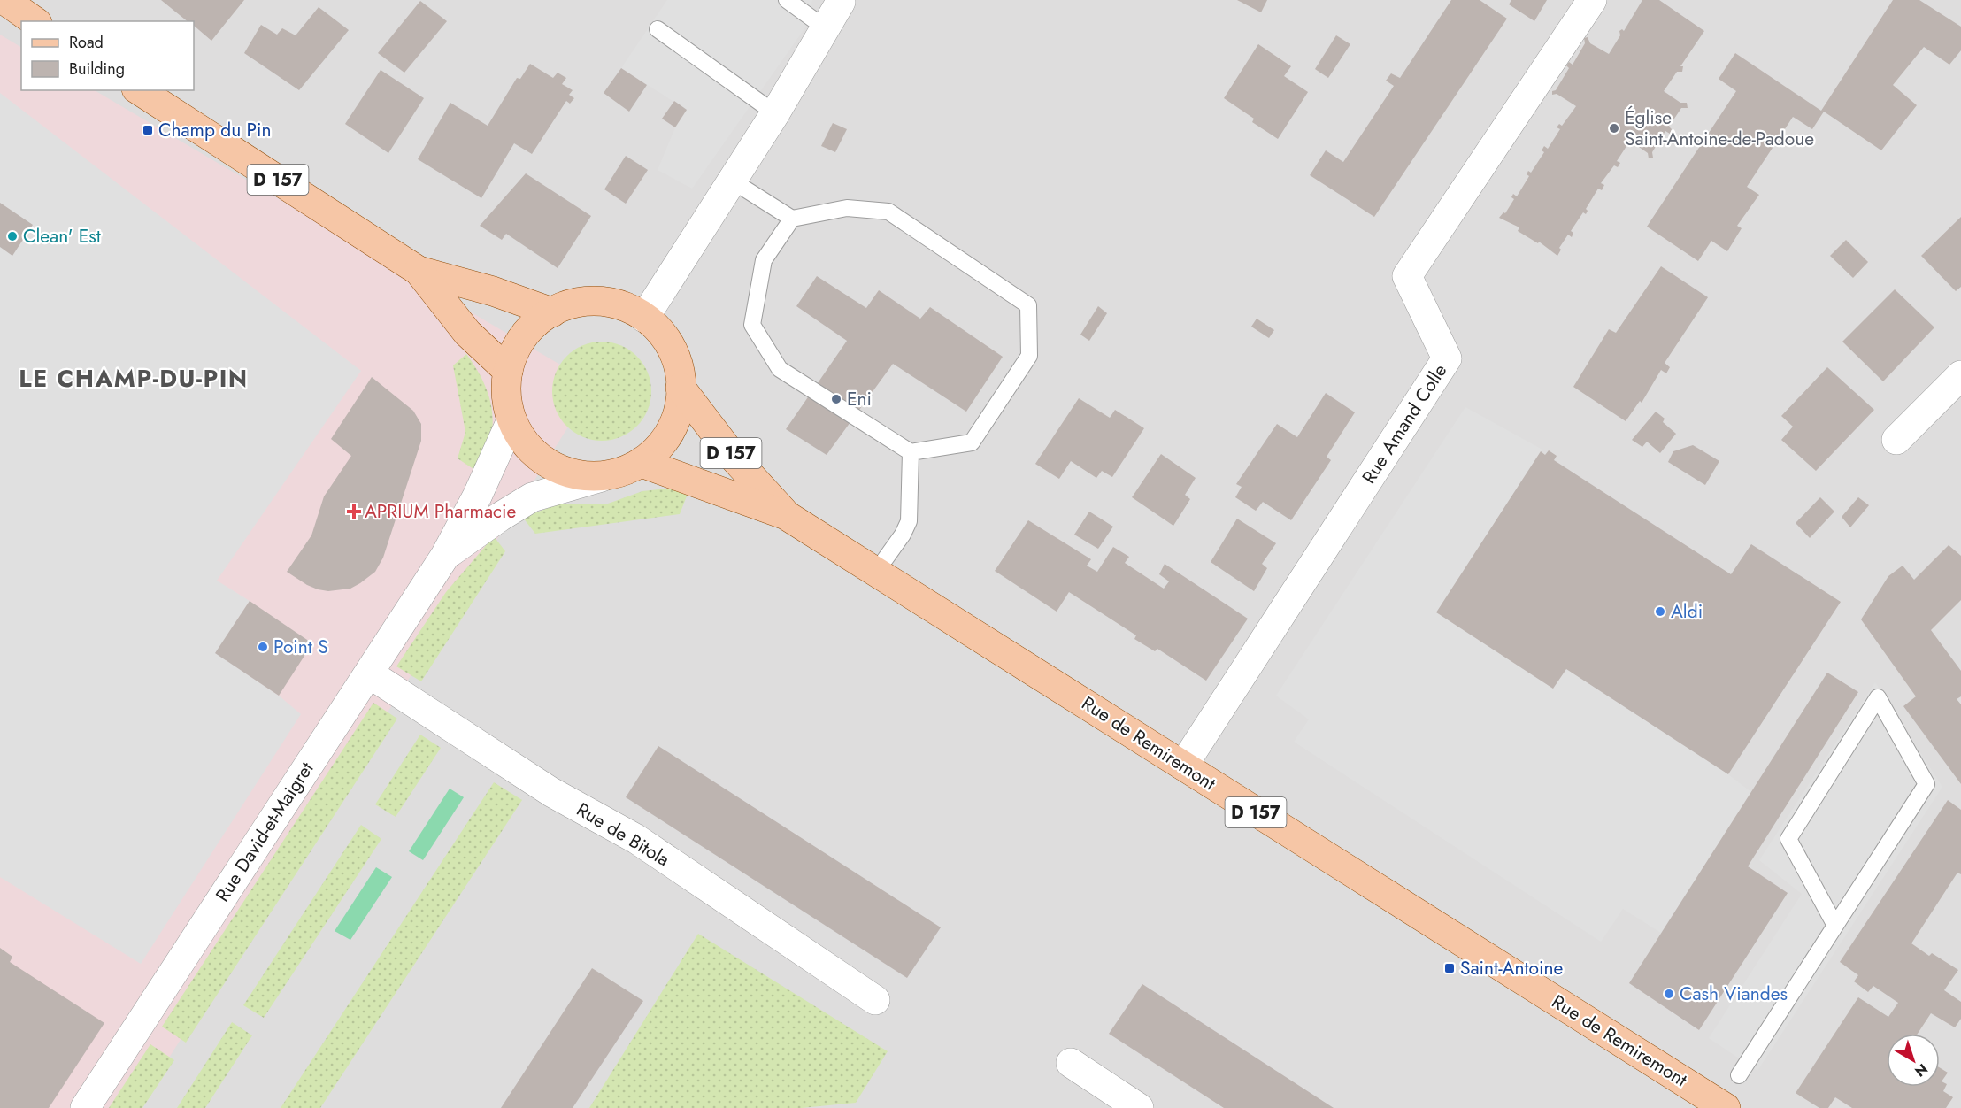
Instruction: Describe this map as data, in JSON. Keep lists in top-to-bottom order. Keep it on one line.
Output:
{"streets":{"main road":["D 157","Rue de Remiremont"],"street":["Rue Amand Colle","Rue David-et-Maigret","Rue de Bitola"]},"crossings":[["D 157","Rue de Remiremont"],["D 157","Rue David-et-Maigret"],["Rue Amand Colle","Rue de Remiremont"],["Rue de Remiremont","Rue David-et-Maigret"],["Rue David-et-Maigret","Rue de Bitola"]],"districts":["LE CHAMP-DU-PIN"],"places":{"other":["Église Saint-Antoine-de-Padoue","Clean' Est","Eni","Aldi","Point S","Cash Viandes"],"transit":["Champ du Pin","Saint-Antoine"],"health":["APRIUM Pharmacie"]},"legend":["Road","Building"],"north":"bottom right"}
